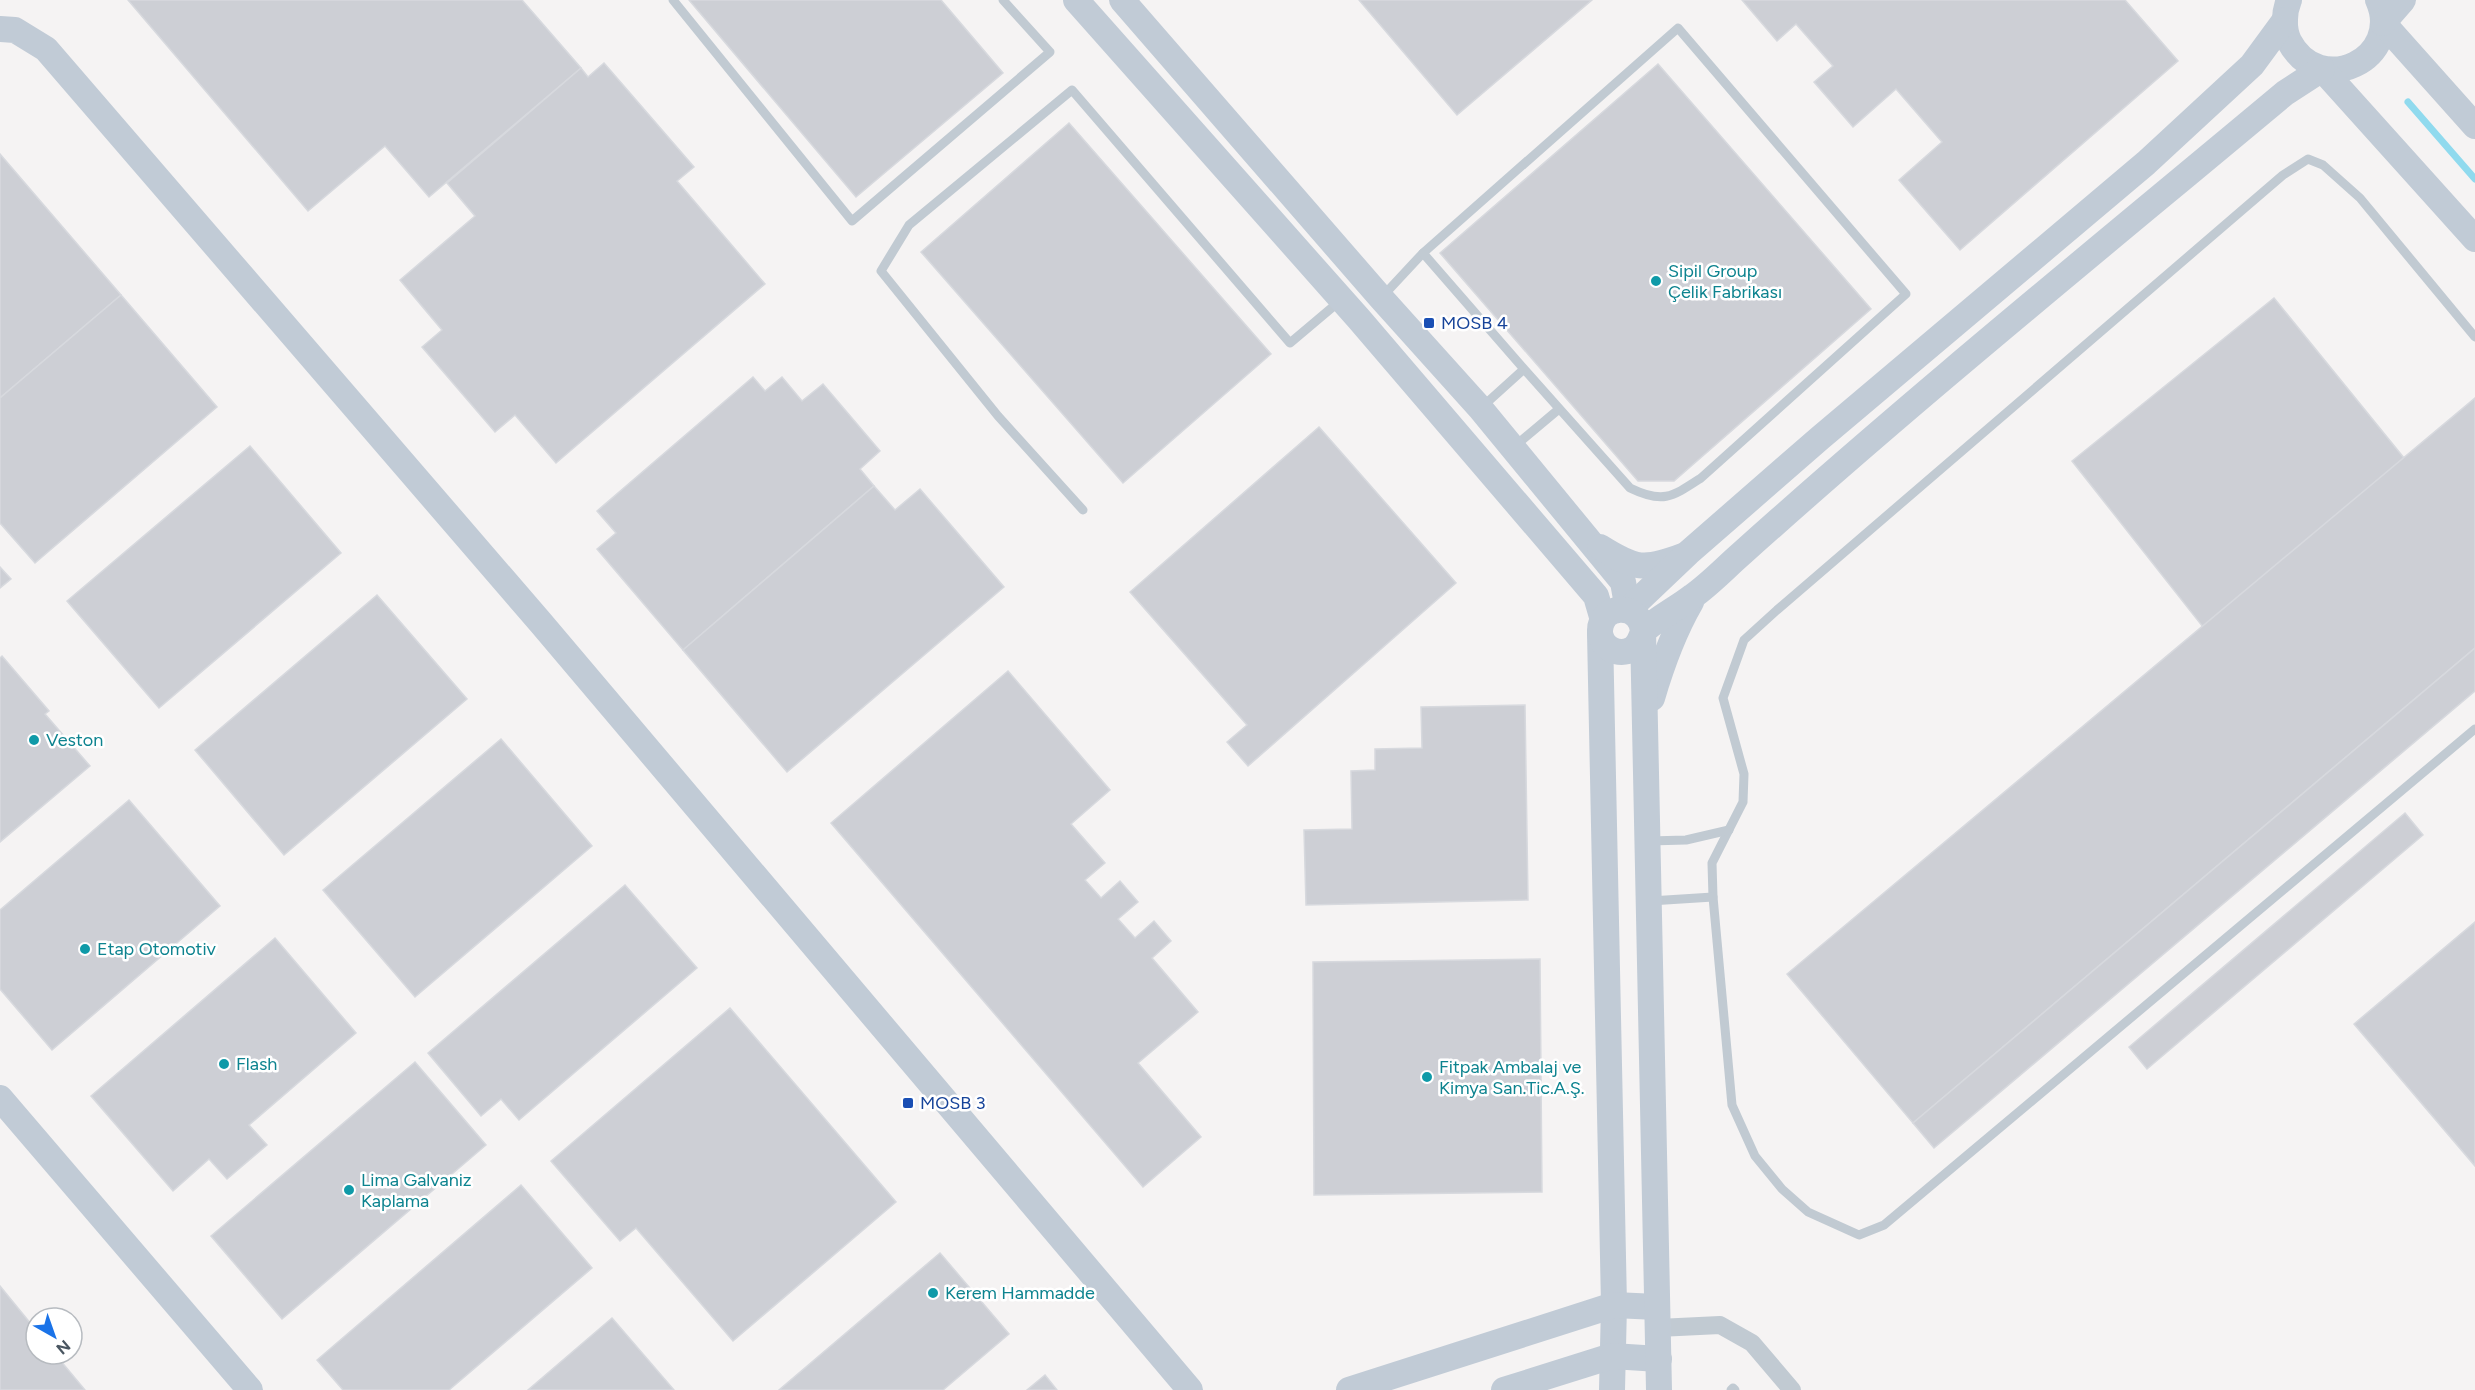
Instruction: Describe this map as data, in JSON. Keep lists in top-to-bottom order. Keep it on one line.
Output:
{"places":{"other":["Sipil Group Çelik Fabrikası","Veston","Etap Otomotiv","Flash","Fitpak Ambalaj ve Kimya San.Tic.A.Ş.","Lima Galvaniz Kaplama","Kerem Hammadde"],"transit":["MOSB 4","MOSB 3"]},"north":"bottom right"}
